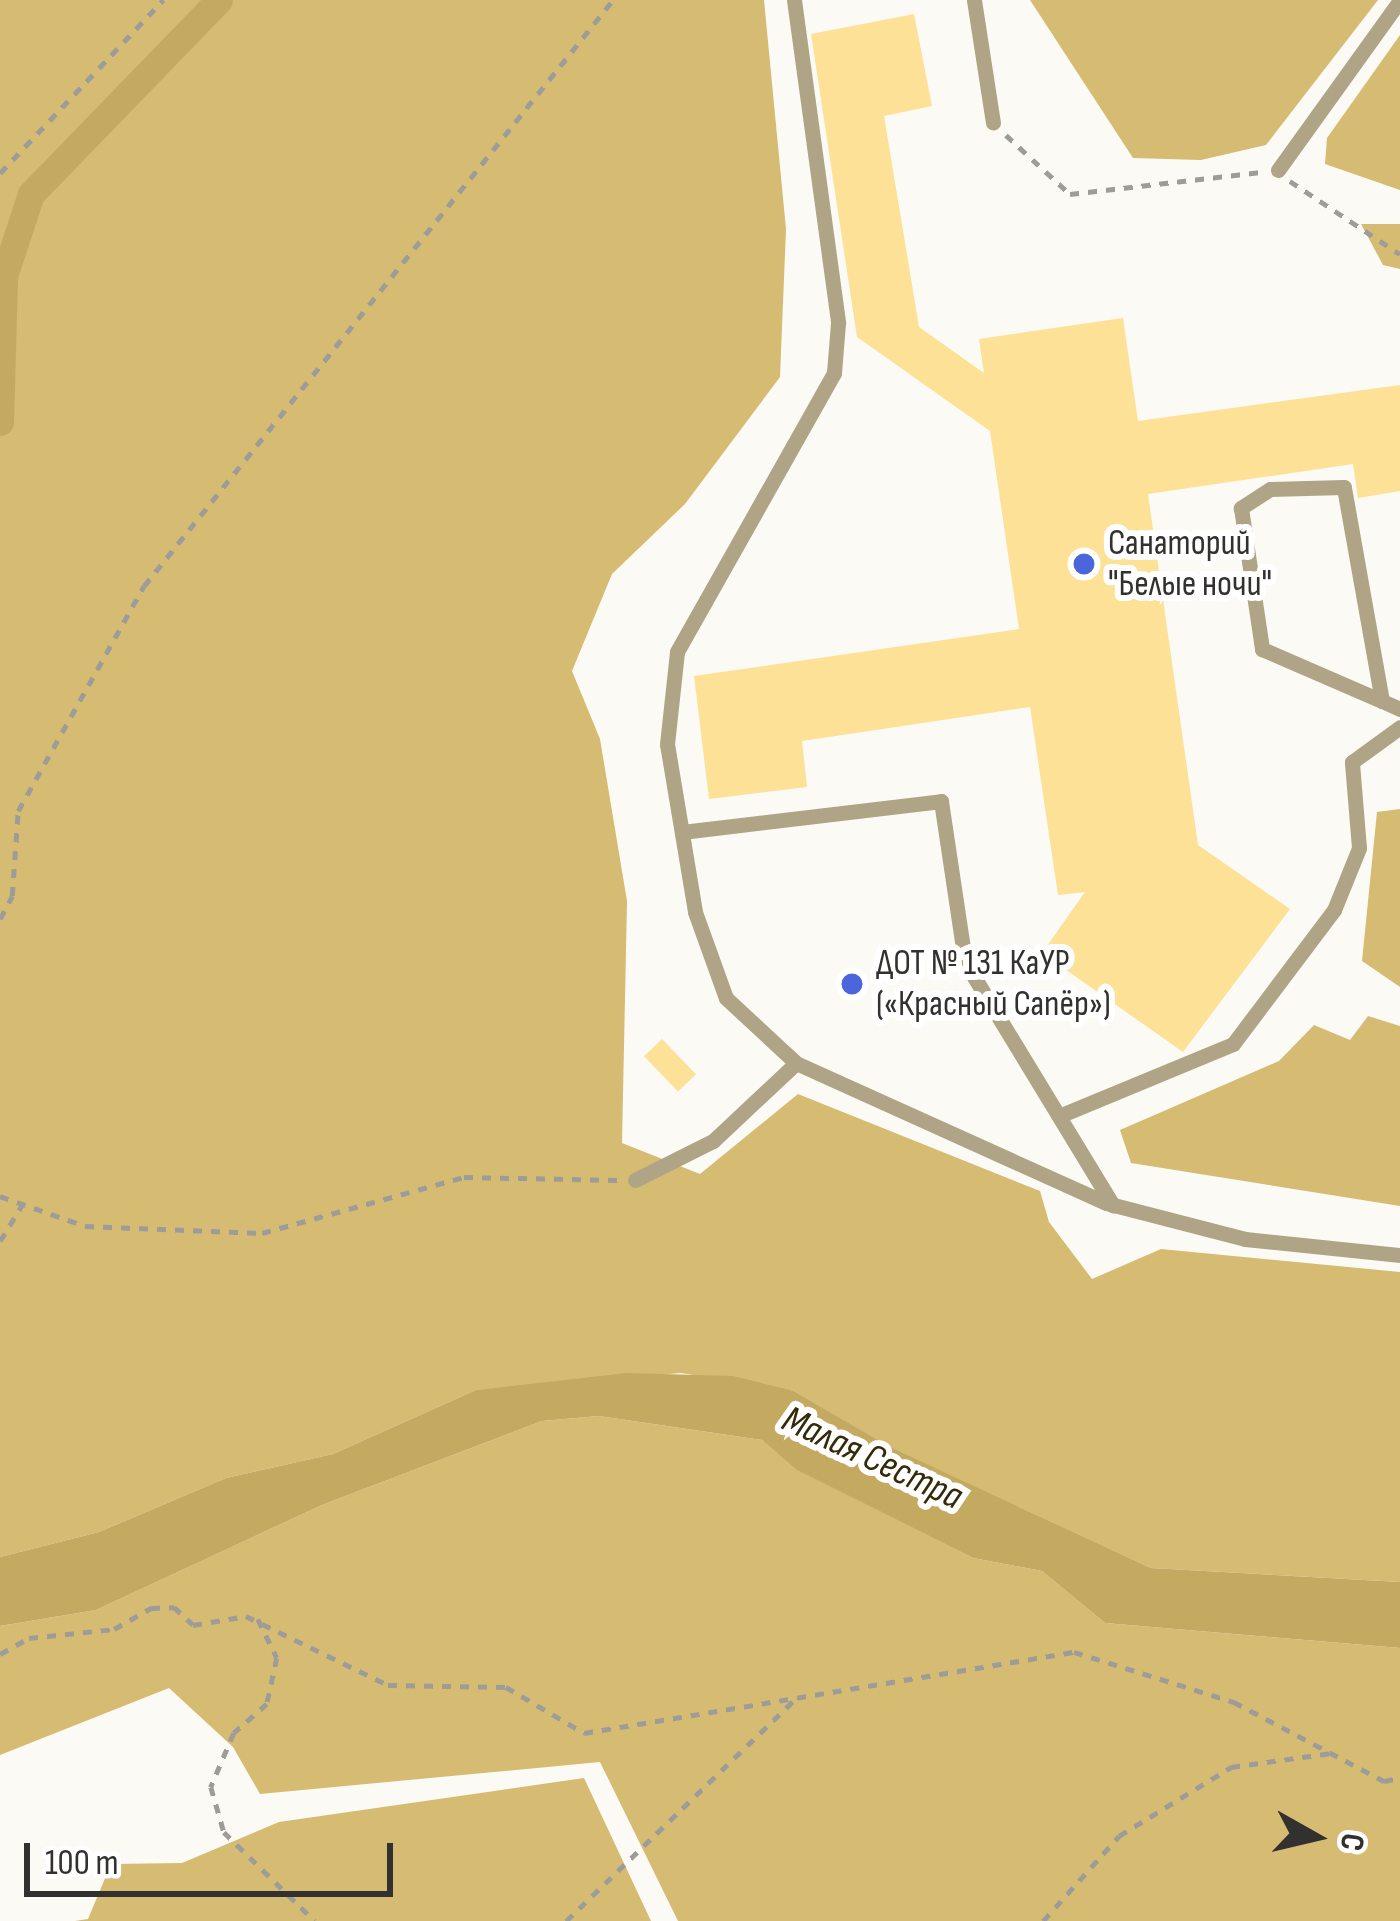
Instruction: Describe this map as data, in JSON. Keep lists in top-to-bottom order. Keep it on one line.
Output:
{"water":["Малая Сестра"],"places":["Санаторий \"Белые ночи\"","ДОТ № 131 КаУР («Красный Сапёр»)"],"scale_bar":"100 m","north":"right"}
